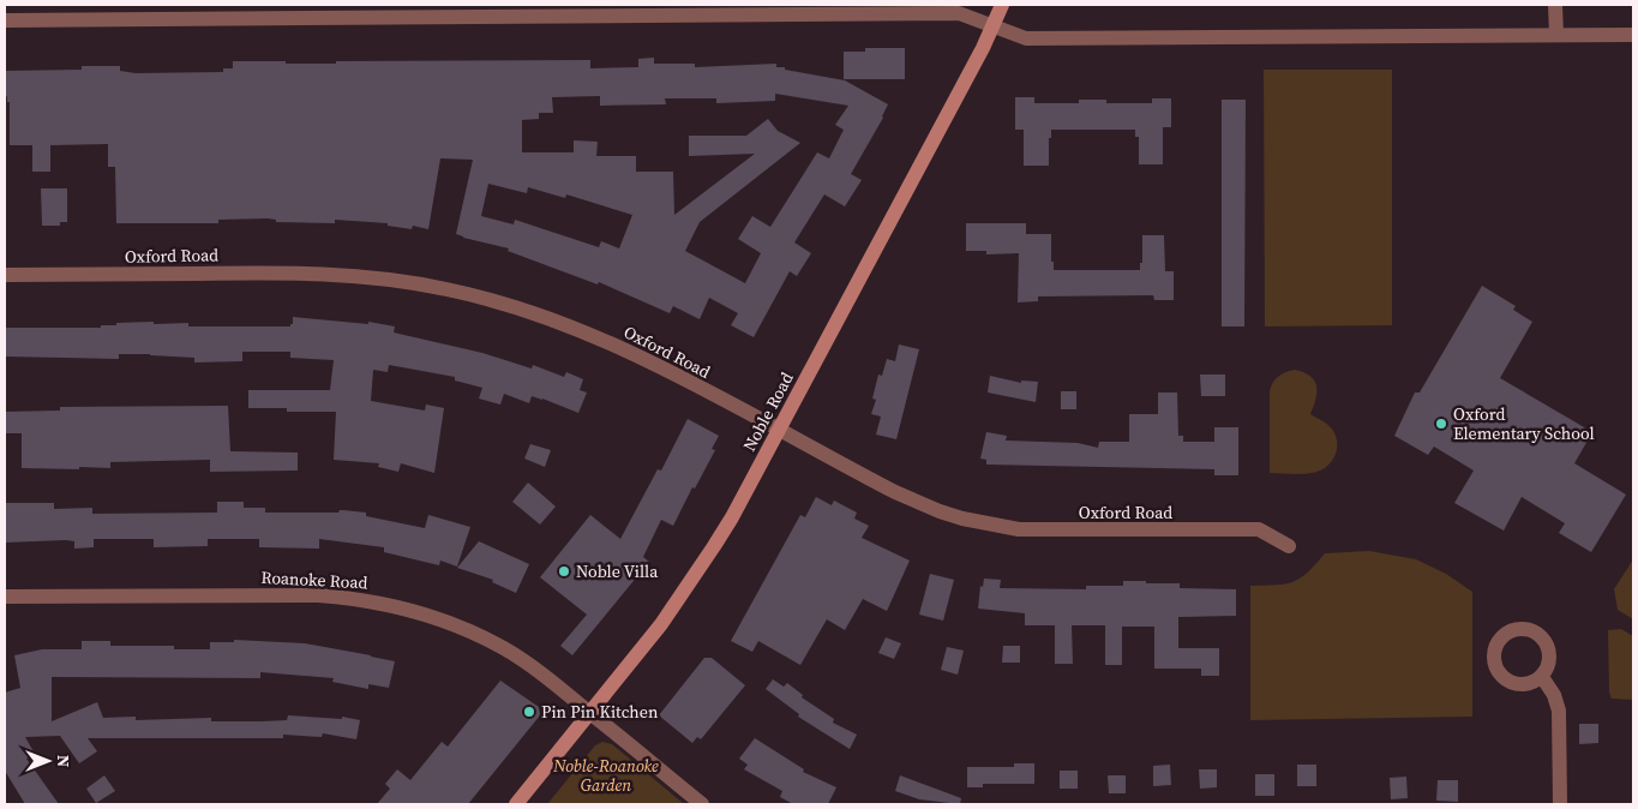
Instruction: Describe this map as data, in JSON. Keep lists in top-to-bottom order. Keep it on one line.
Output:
{"streets":{"main road":["Noble Road"],"street":["Oxford Road","Roanoke Road"]},"crossings":[["Oxford Road","Noble Road"],["Noble Road","Roanoke Road"]],"parks":["Noble-Roanoke Garden"],"places":["Oxford Elementary School","Noble Villa","Pin Pin Kitchen"],"north":"right"}
